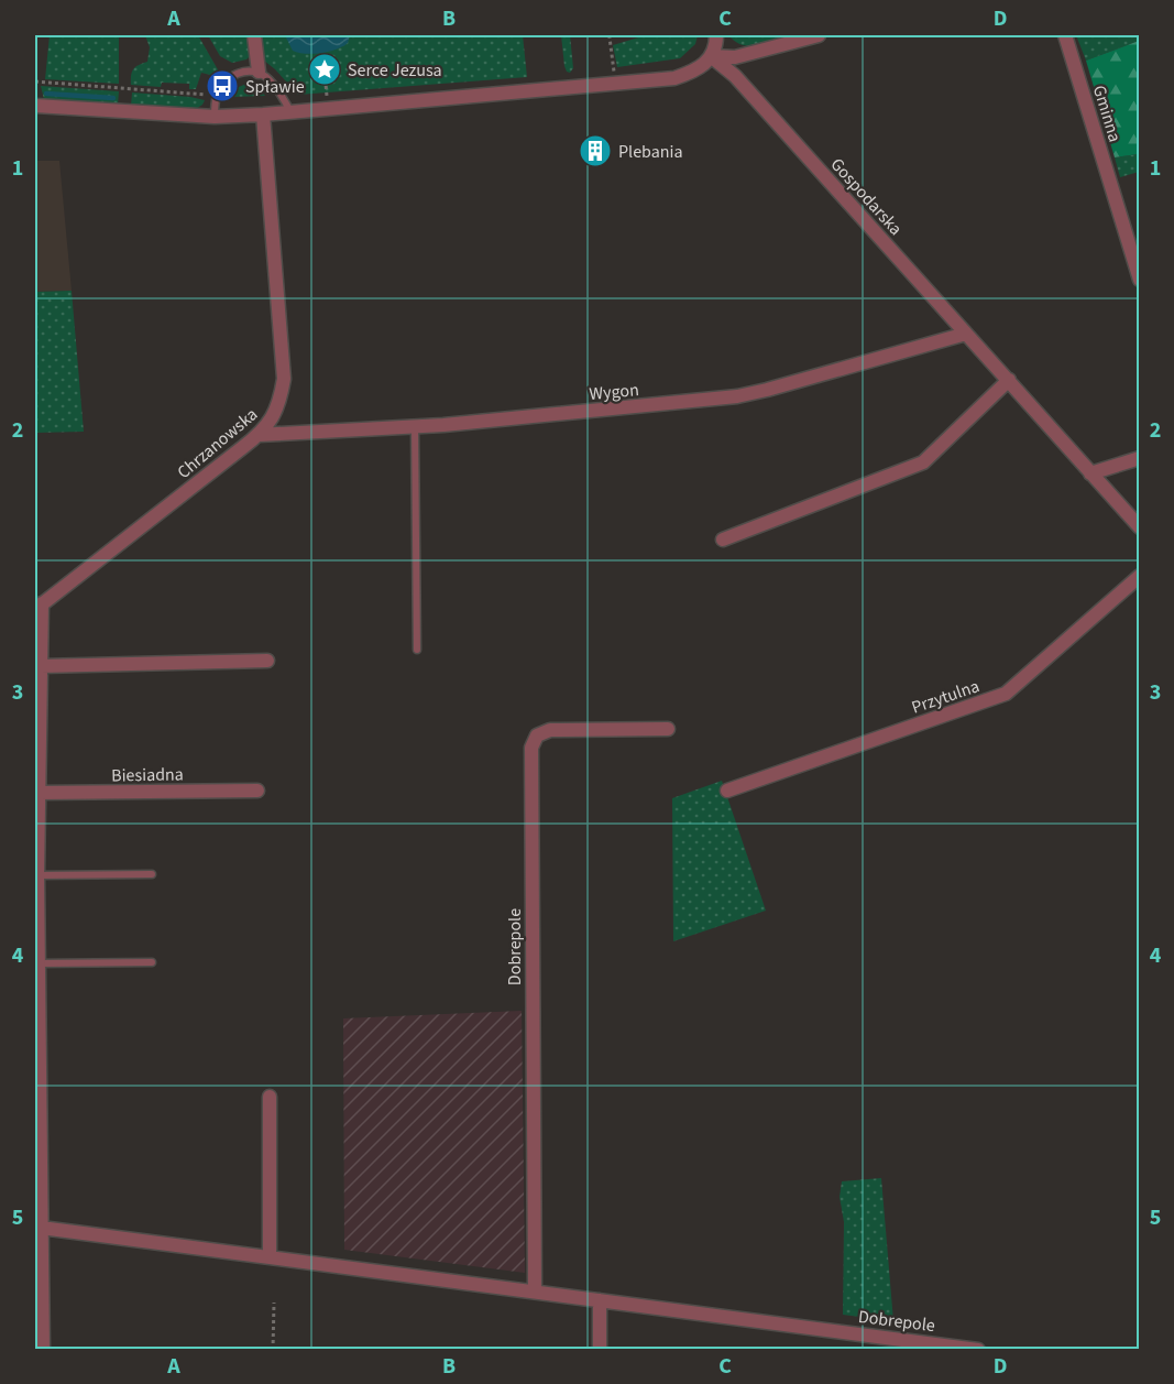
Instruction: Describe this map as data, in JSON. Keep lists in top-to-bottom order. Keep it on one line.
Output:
{"streets":{"street":["Gminna","Gospodarska","Wygon","Chrzanowska","Przytulna","Biesiadna","Dobrepole"]},"crossings":[["Gospodarska","Wygon"],["Wygon","Chrzanowska"]],"places":{"place":["Serce Jezusa"],"bus stop":["Spławie"],"building":["Plebania"]},"grid":{"columns":["A","B","C","D"],"rows":["1","2","3","4","5"]}}
